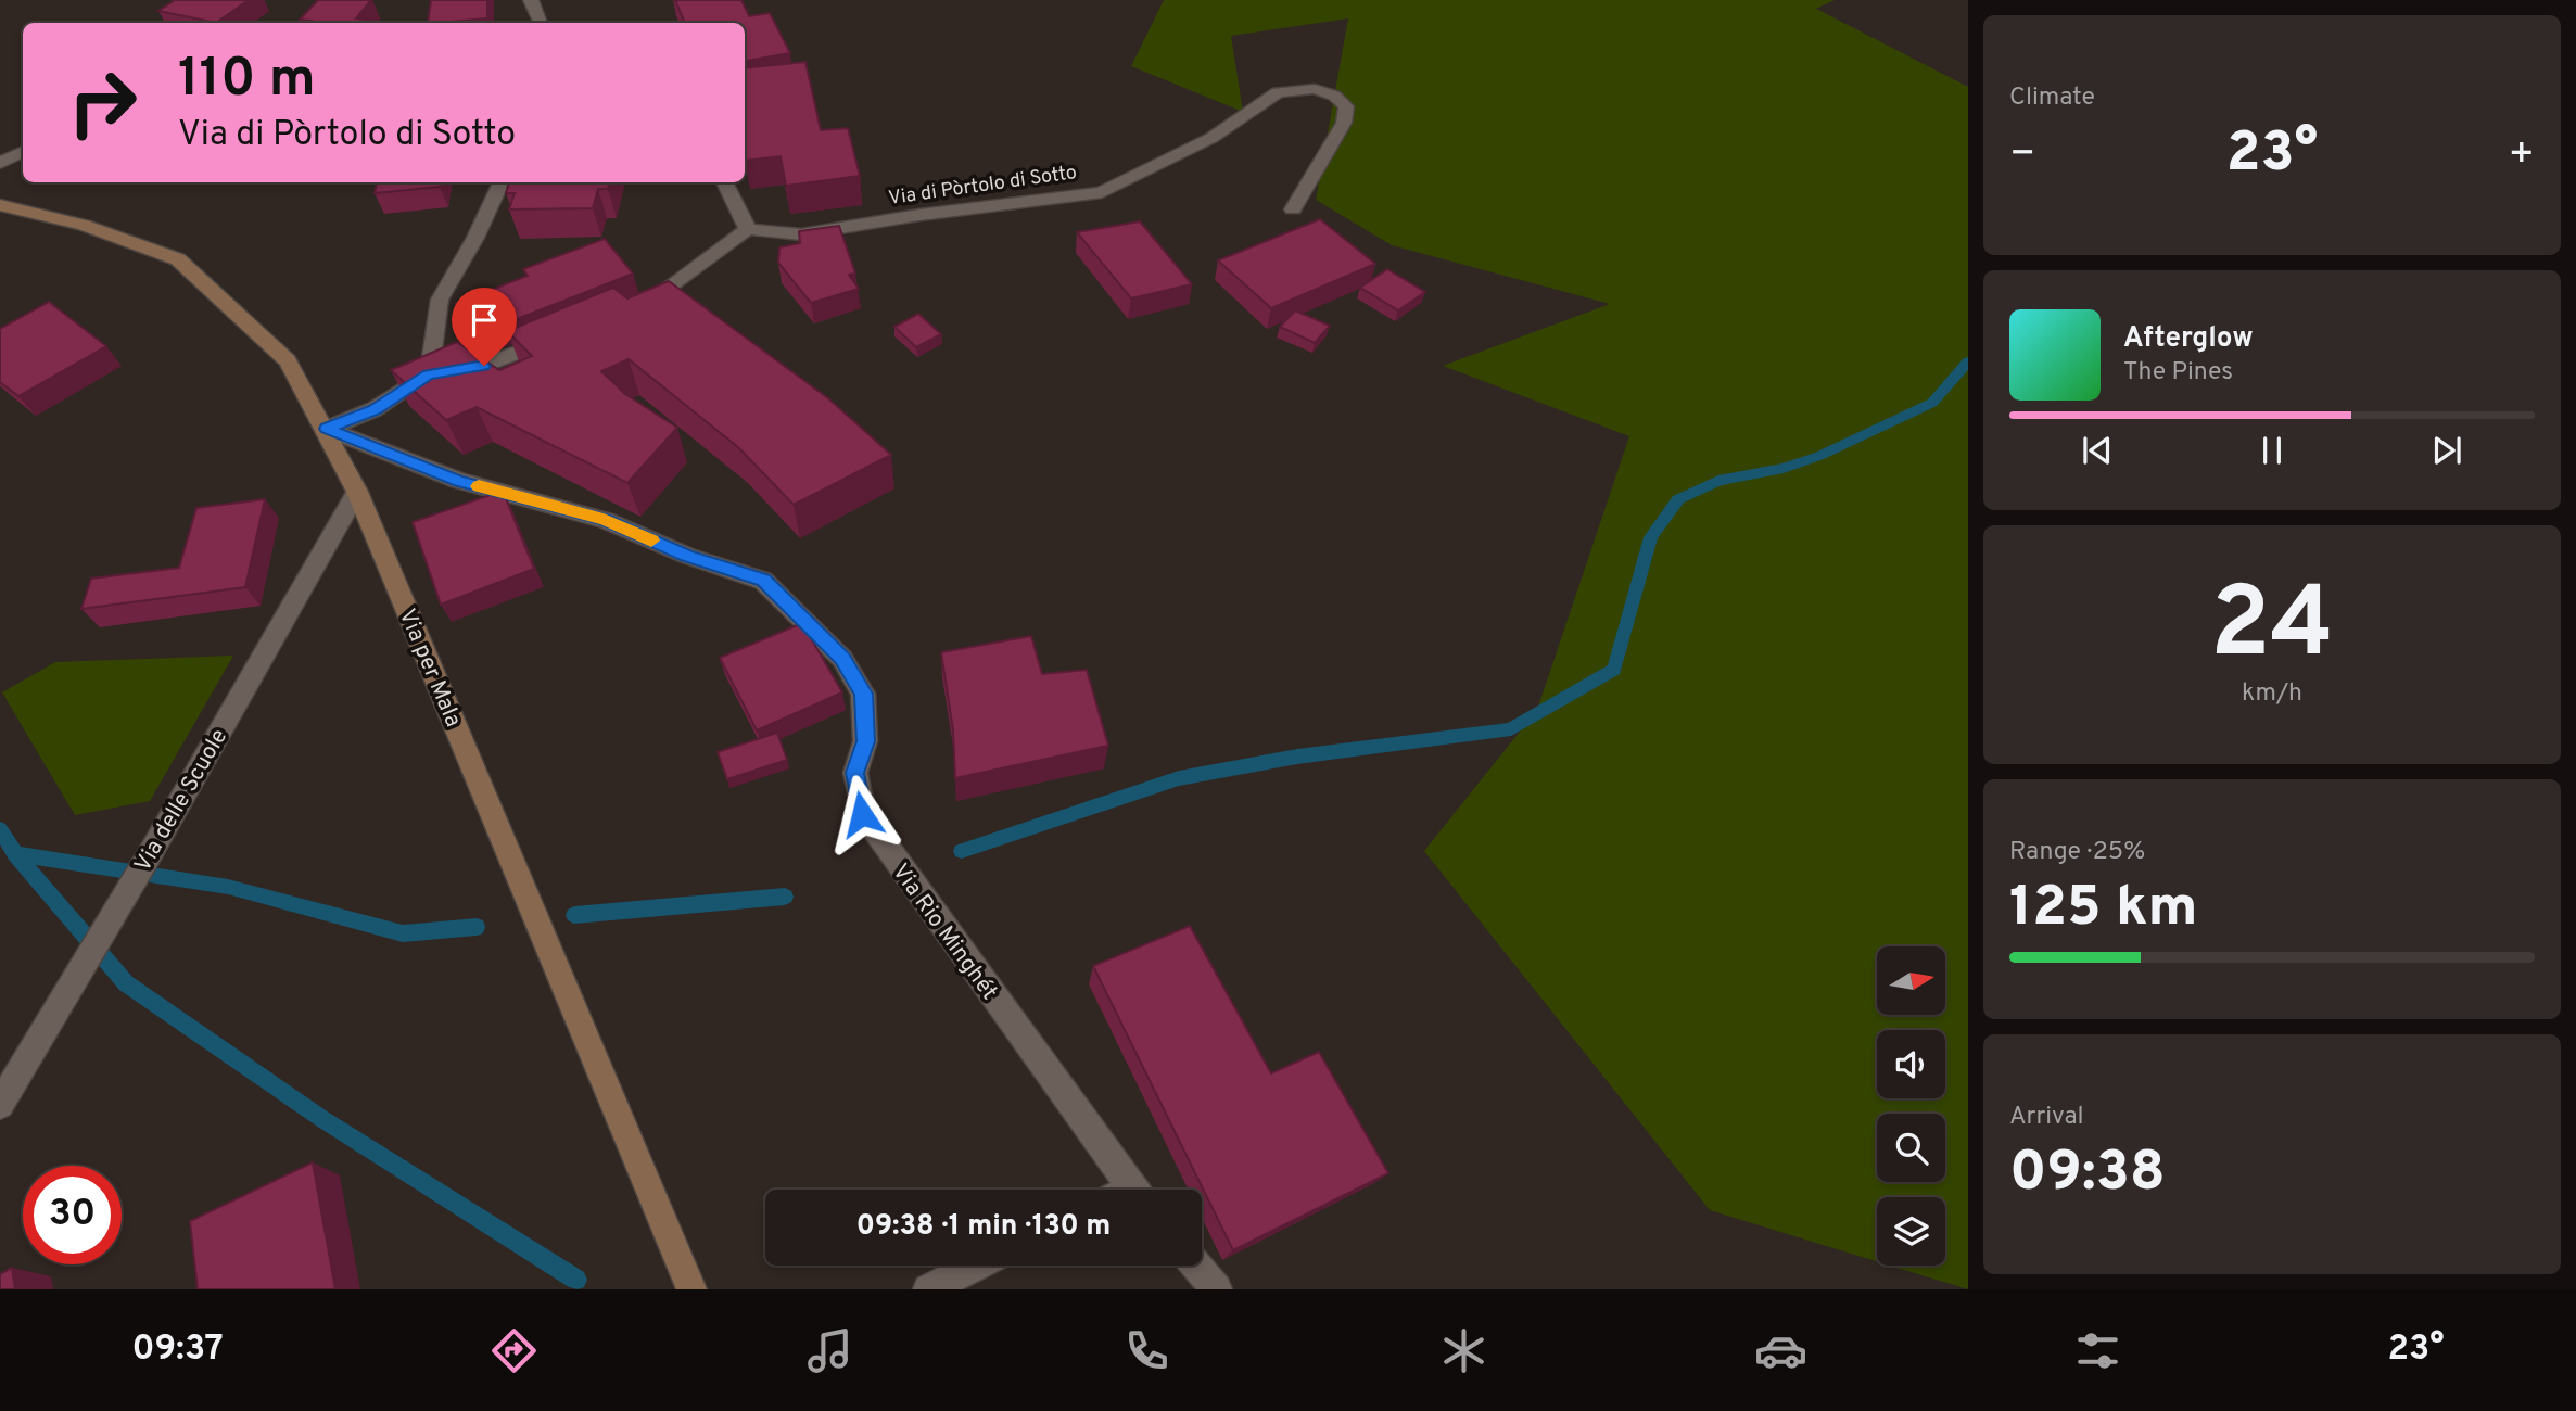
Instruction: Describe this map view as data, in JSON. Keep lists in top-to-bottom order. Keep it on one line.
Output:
{"streets":{"main road":["Via per Mala"],"street":["Via di Pòrtolo di Sotto","Via delle Scuole","Via Rio Minghét"]},"crossings":[["Via per Mala","Via delle Scuole"],["Via per Mala","Via Rio Minghét"]],"north":"right","page":{"tile":["Climate",["24","km/h"],["Range · 25%","125 km"],["Arrival","09:38"]],"turn":["110 m","Via di Pòrtolo di Sotto"],"heat":["−","23°","+"],"song":["Afterglow","The Pines"],"limit":"30","trip":"09:38 · 1 min · 130 m","tabs":["09:37","23°"]}}
